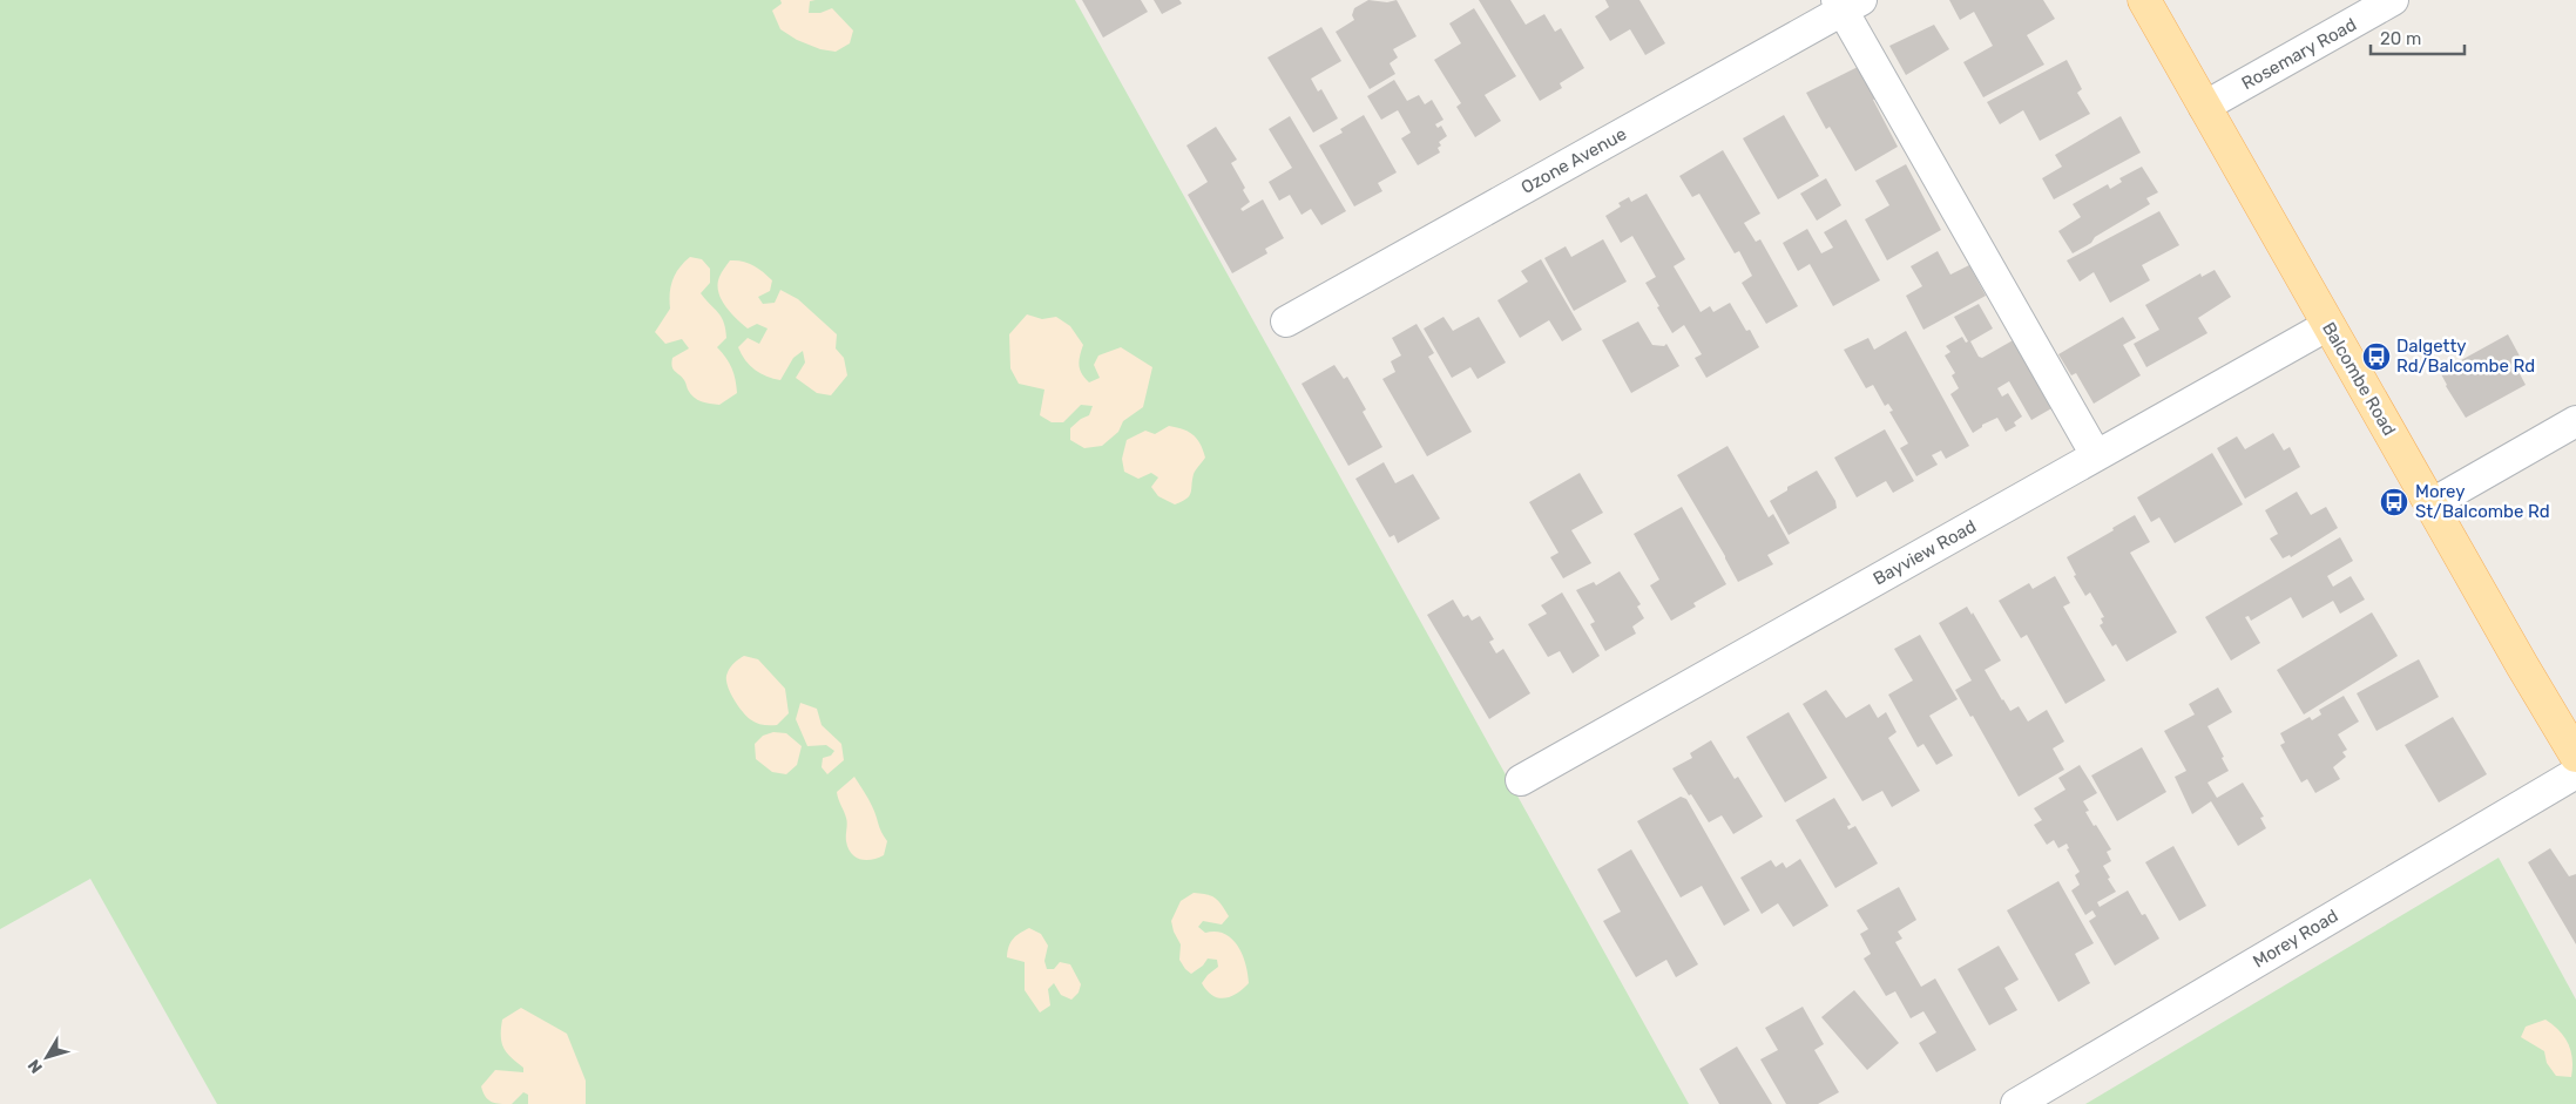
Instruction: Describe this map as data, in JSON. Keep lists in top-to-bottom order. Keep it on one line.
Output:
{"streets":{"main road":["Balcombe Road"],"street":["Rosemary Road","Ozone Avenue","Bayview Road","Morey Road"]},"crossings":[["Rosemary Road","Balcombe Road"],["Balcombe Road","Bayview Road"]],"places":{"bus stop":["Dalgetty Rd/Balcombe Rd","Morey St/Balcombe Rd"]},"scale_bar":"20 m","north":"bottom left"}
